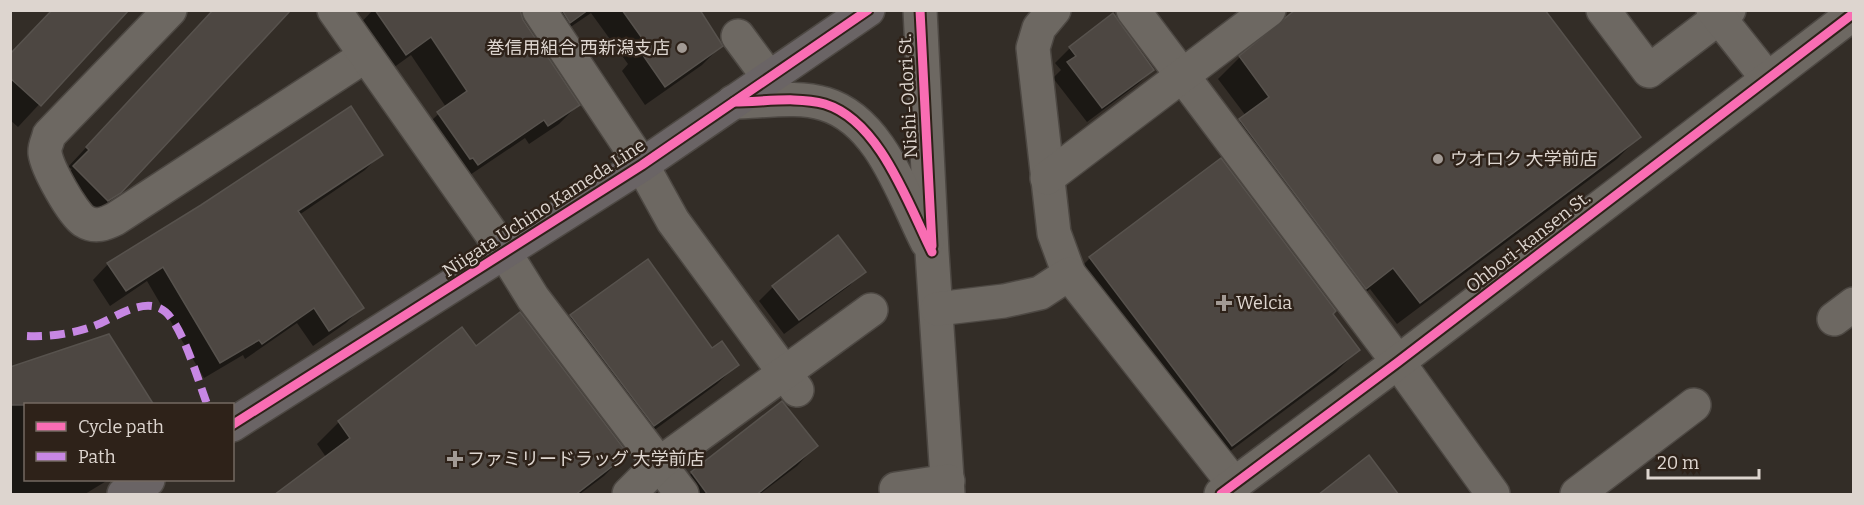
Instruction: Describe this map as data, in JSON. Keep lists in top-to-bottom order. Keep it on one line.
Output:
{"streets":{"main road":["Niigata Uchino Kameda Line"],"street":["Nishi-Odori St.","Ohbori-kansen St."]},"places":{"other":["巻信用組合 西新潟支店","ウオロク 大学前店"],"health":["Welcia","ファミリードラッグ 大学前店"]},"legend":["Cycle path","Path"],"scale_bar":"20 m"}
